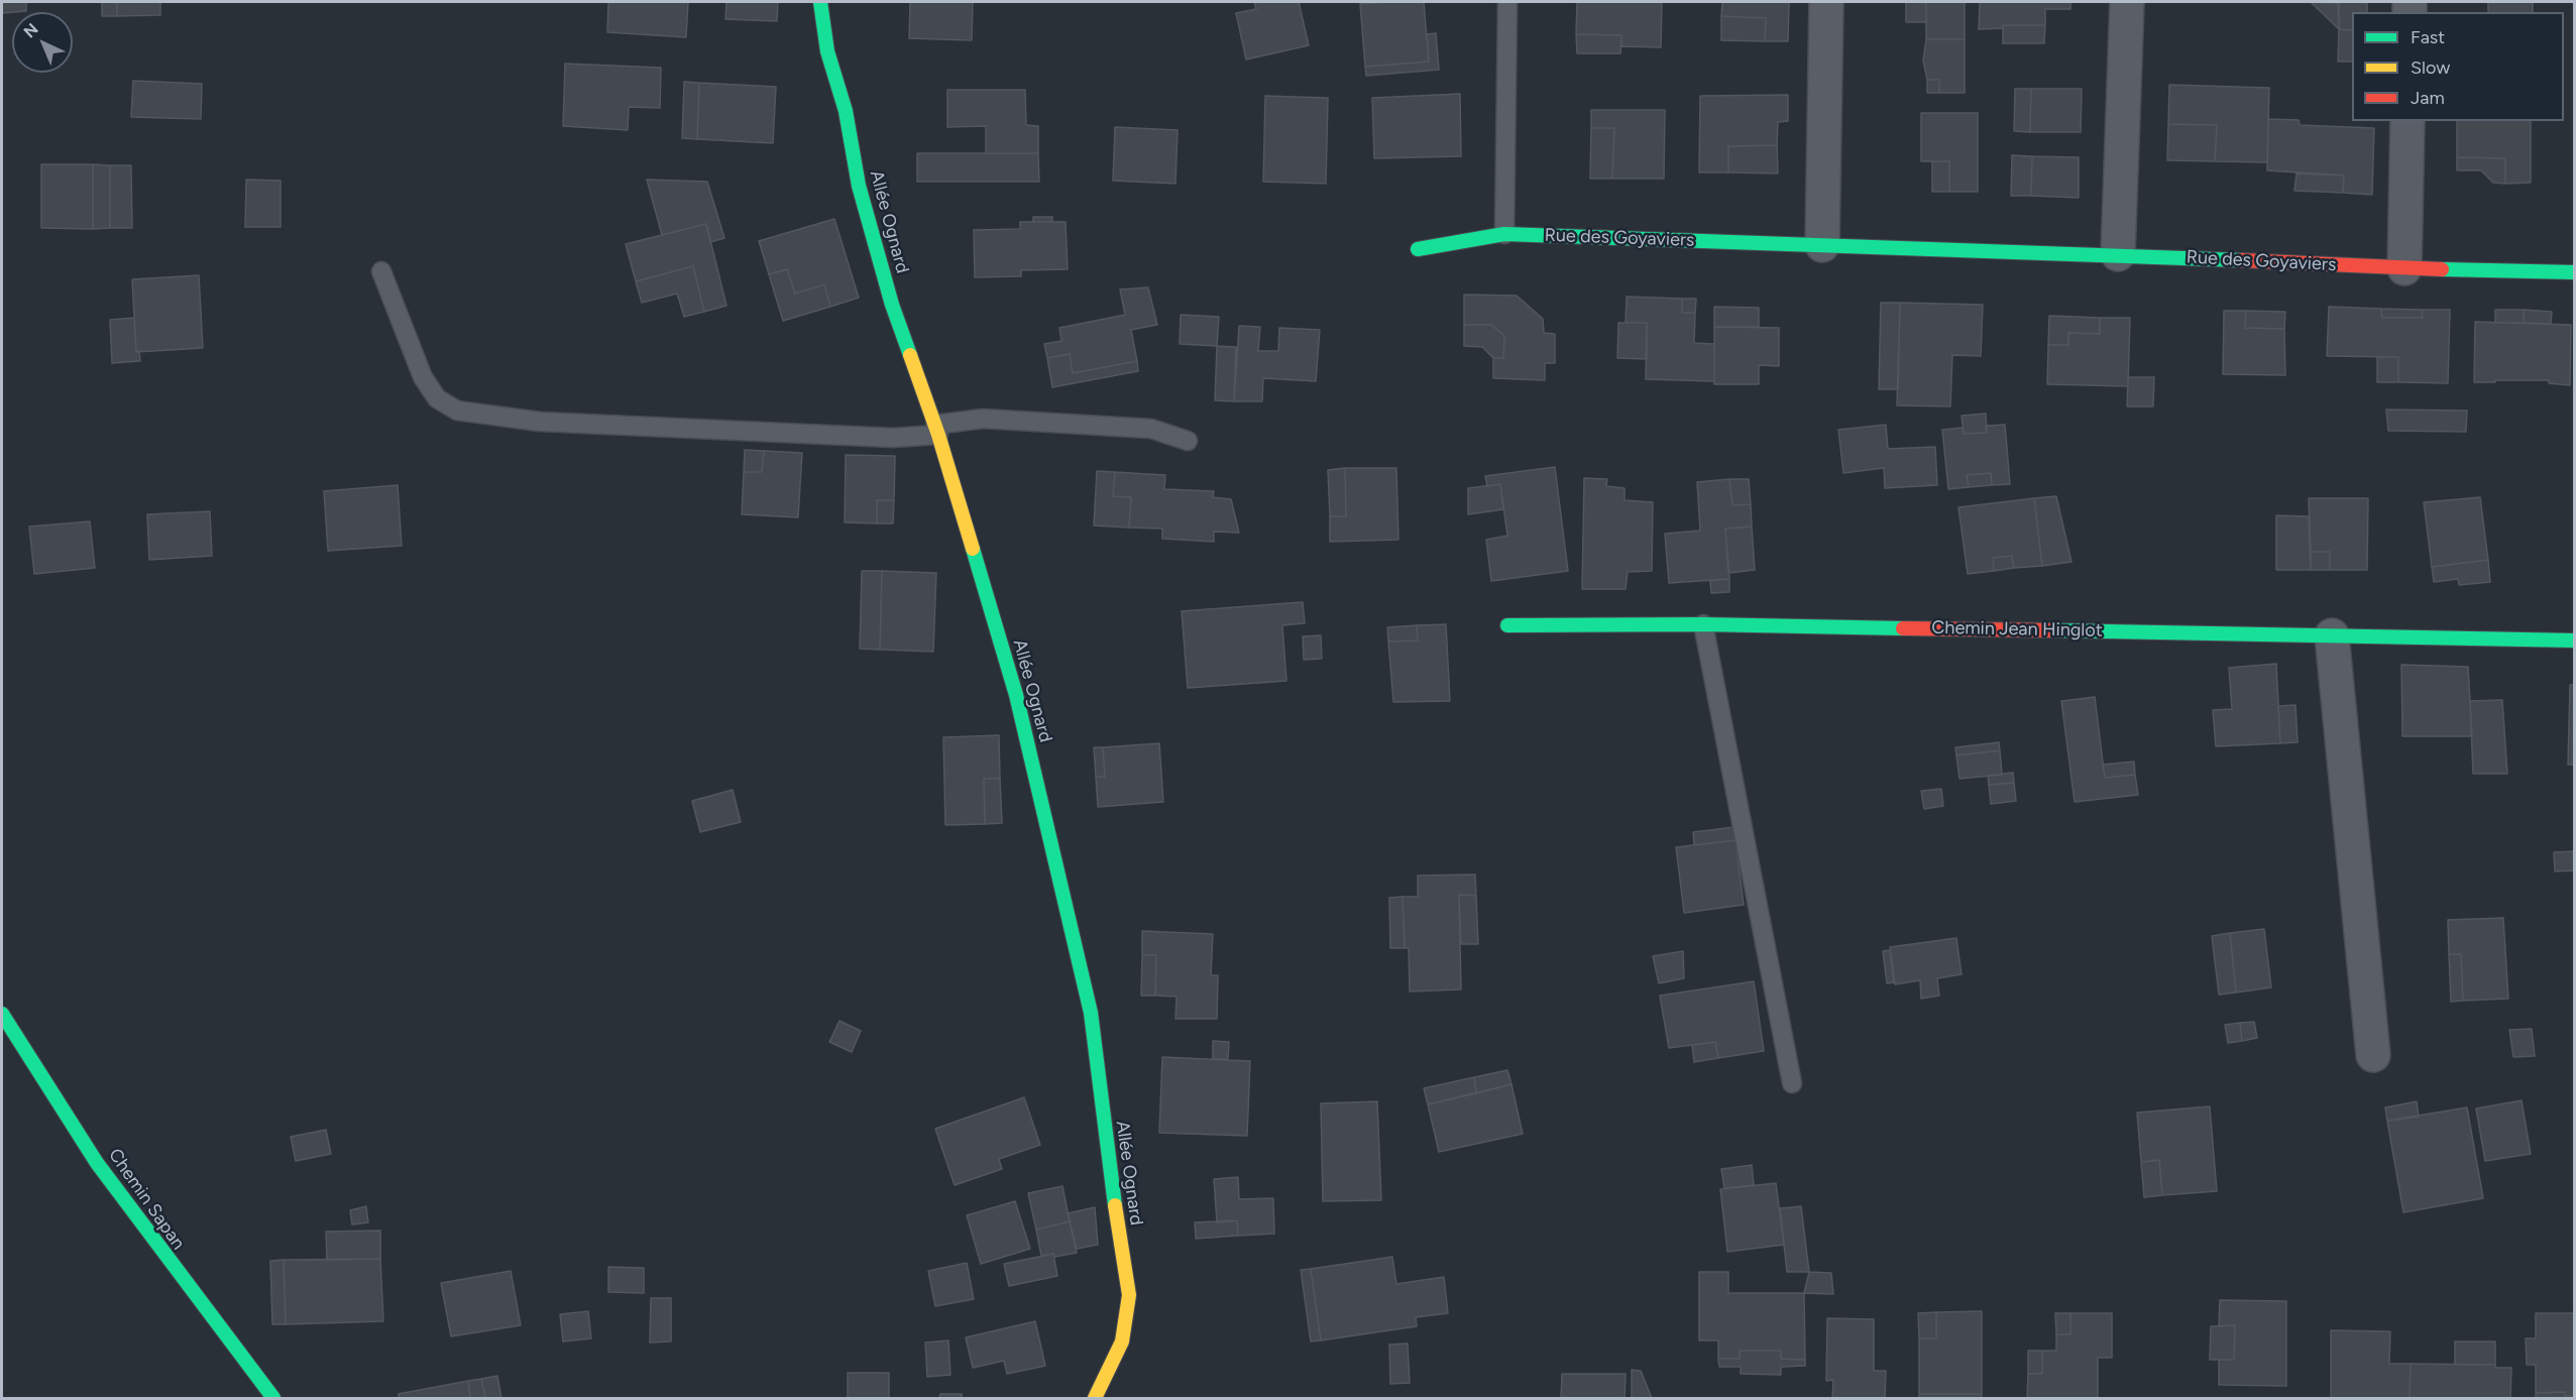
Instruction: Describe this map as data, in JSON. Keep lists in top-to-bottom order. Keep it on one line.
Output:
{"streets":{"street":["Allée Ognard","Rue des Goyaviers","Chemin Jean Hinglot","Chemin Sapan"]},"legend":["Fast","Slow","Jam"],"north":"top left"}
